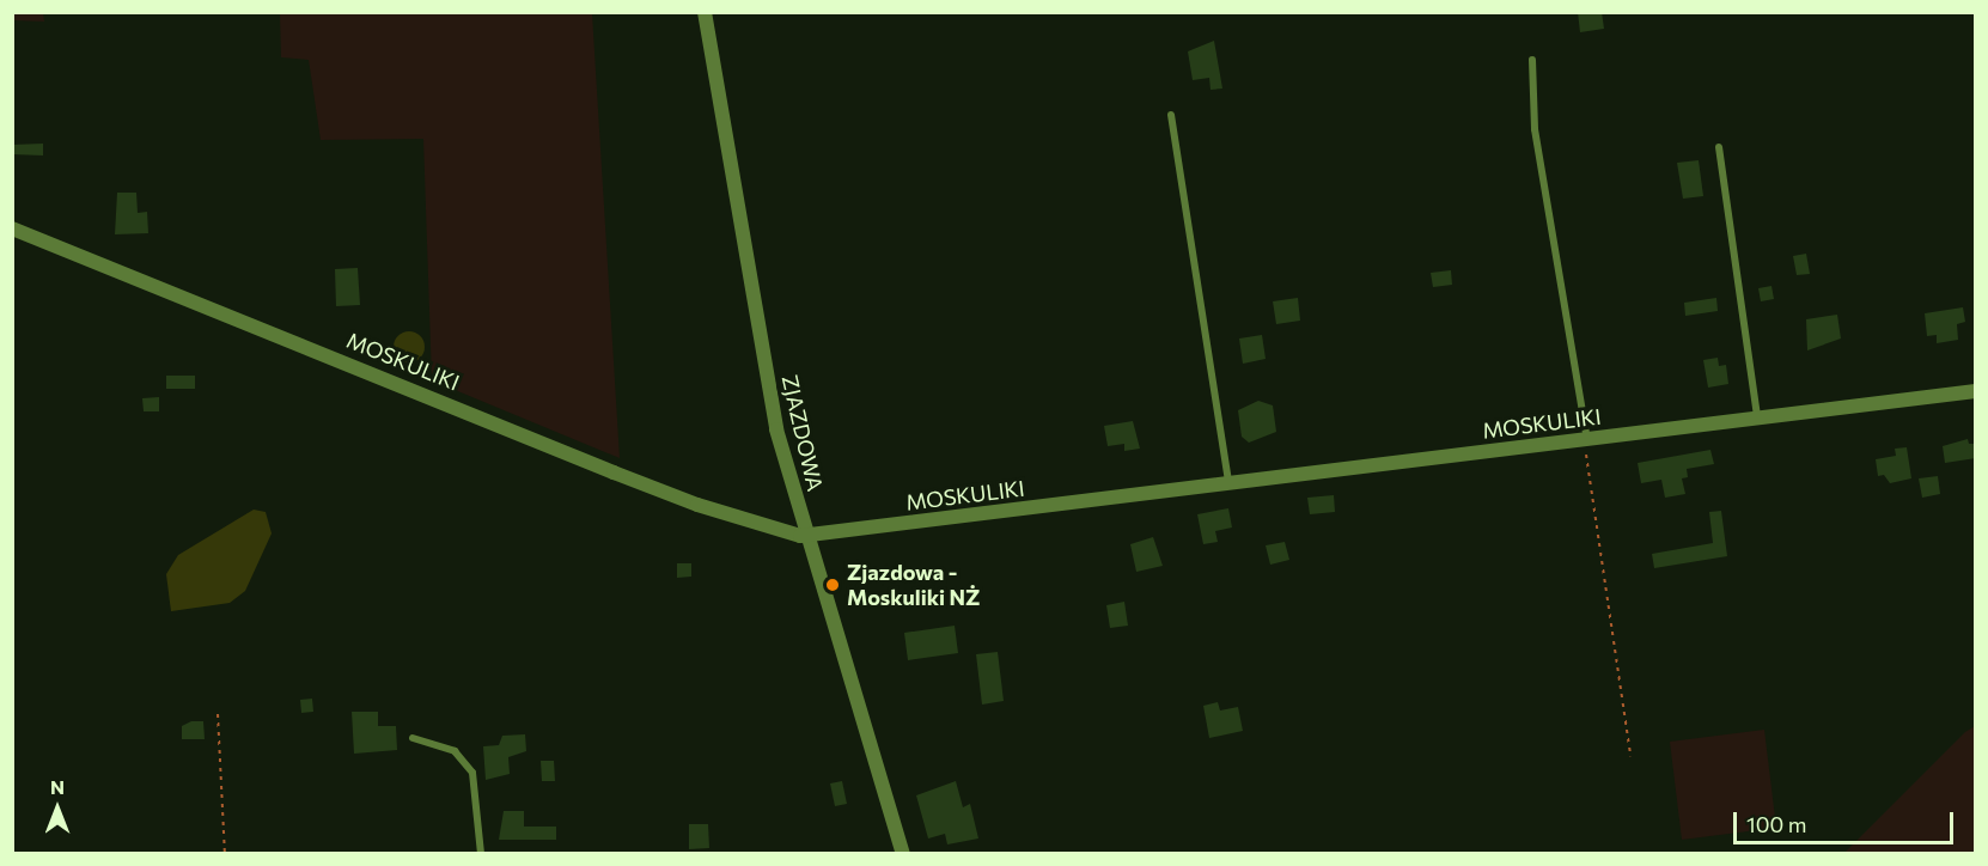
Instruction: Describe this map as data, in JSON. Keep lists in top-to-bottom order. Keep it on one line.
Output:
{"streets":{"street":["MOSKULIKI","ZJAZDOWA"]},"crossings":[["MOSKULIKI","ZJAZDOWA"]],"places":["Zjazdowa - Moskuliki NŻ"],"scale_bar":"100 m","north":"top"}
